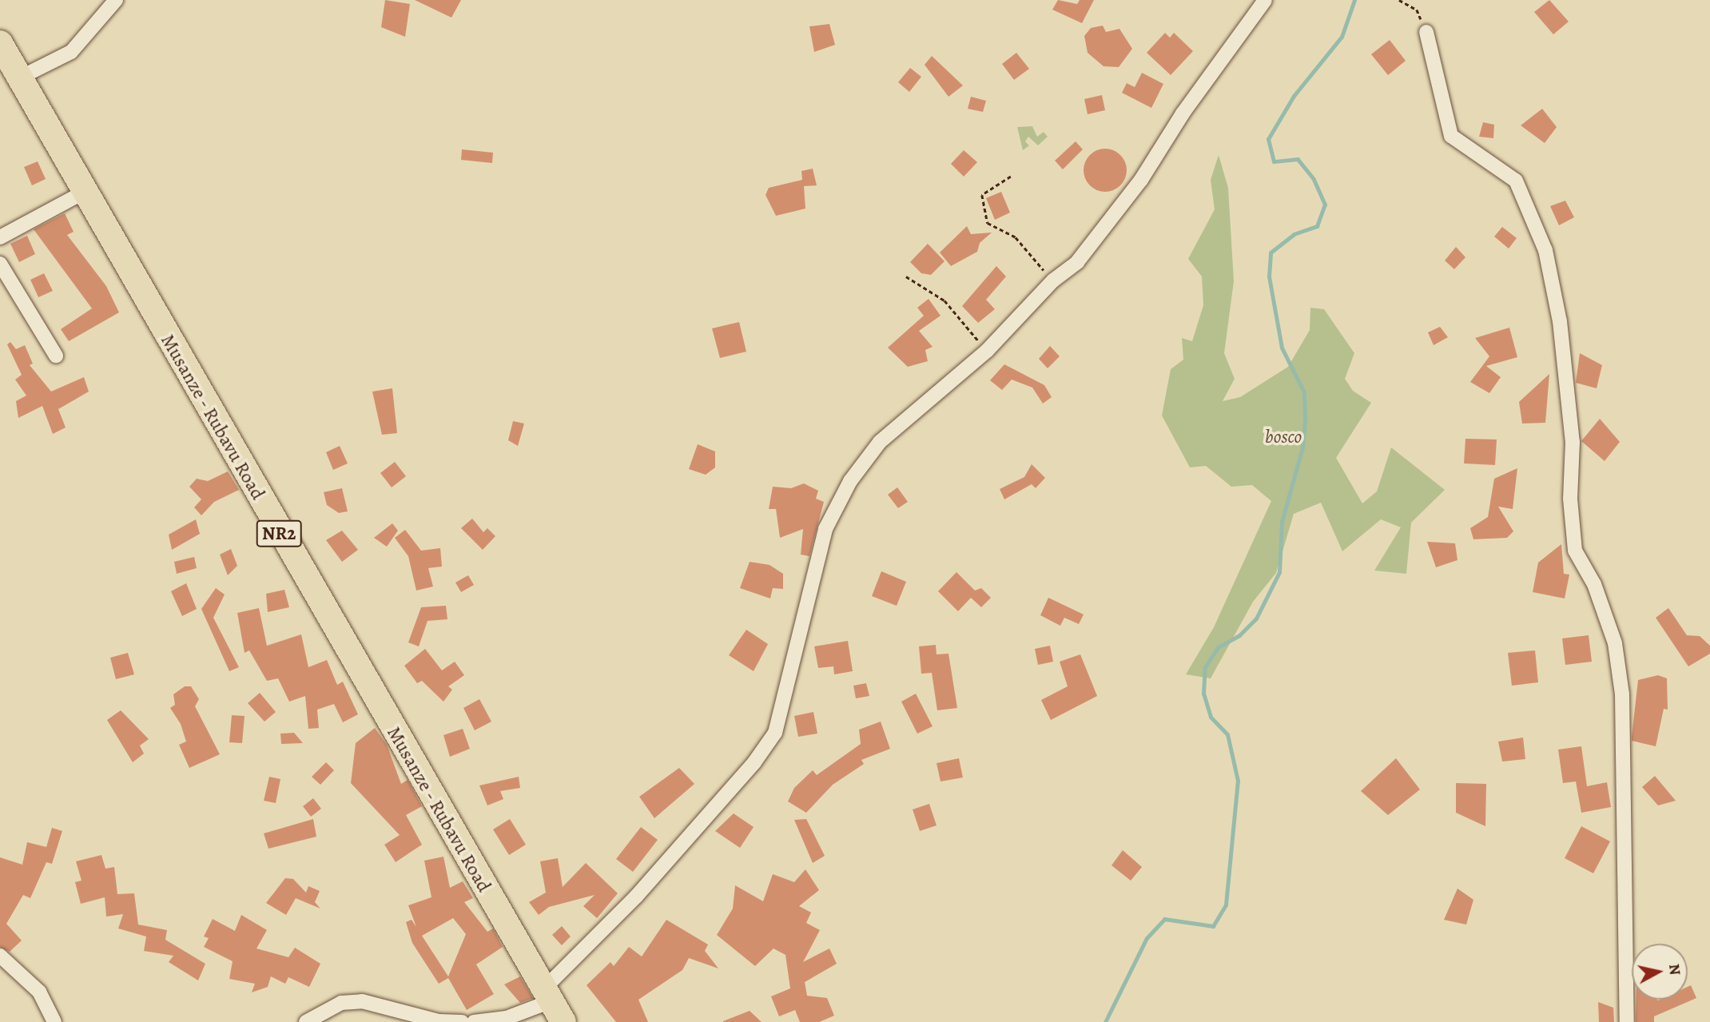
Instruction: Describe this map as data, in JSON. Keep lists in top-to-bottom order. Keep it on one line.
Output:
{"streets":{"highway":["Musanze - Rubavu Road","NR2"]},"parks":["bosco"],"north":"right"}
